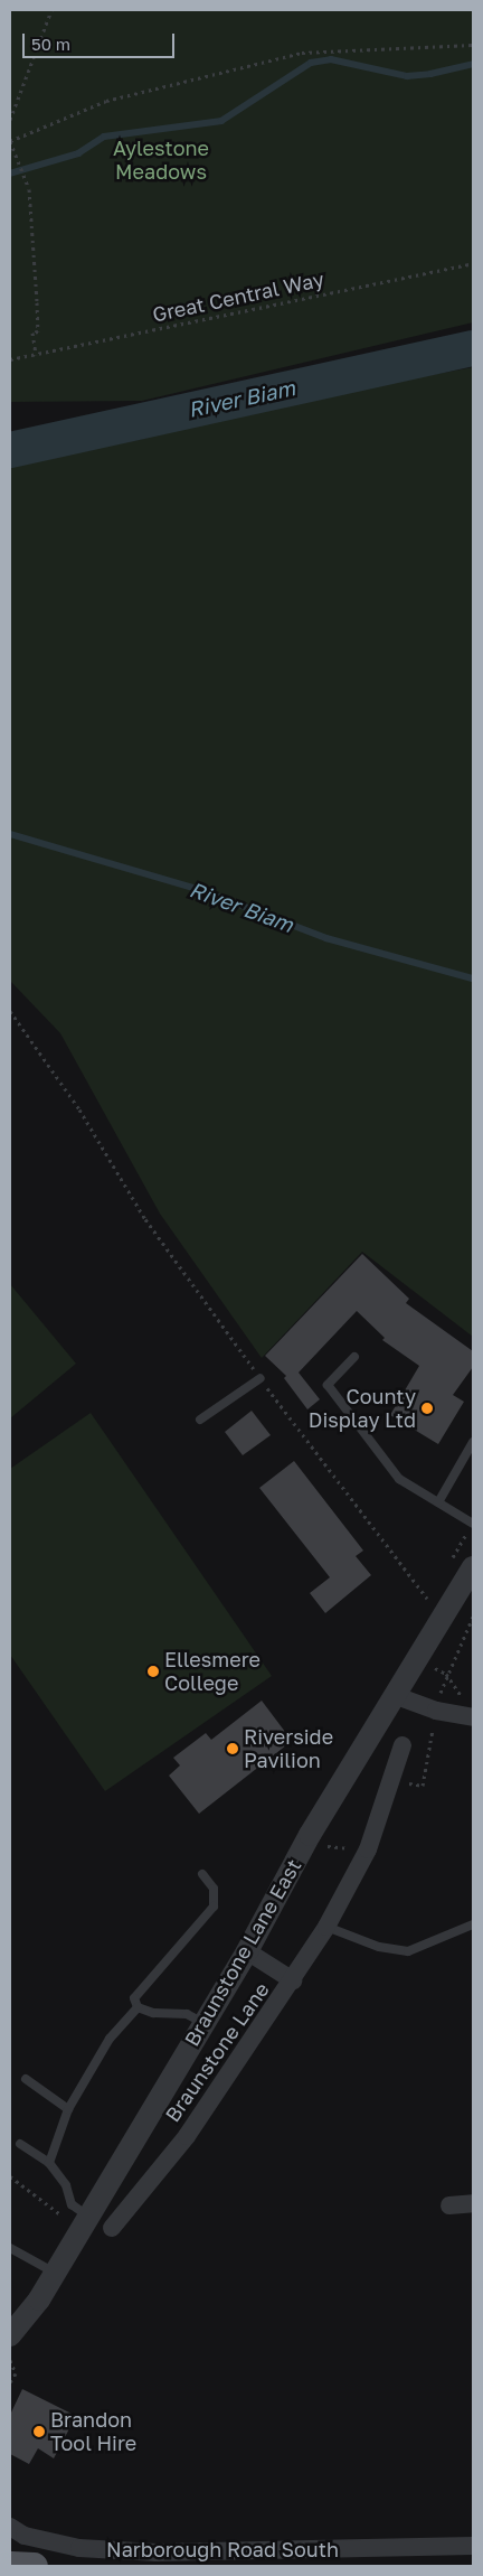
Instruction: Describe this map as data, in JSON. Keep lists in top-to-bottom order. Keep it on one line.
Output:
{"streets":{"street":["Braunstone Lane East","Braunstone Lane","Narborough Road South"],"path":["Great Central Way"]},"crossings":[["Braunstone Lane East","Braunstone Lane"]],"water":["River Biam"],"parks":["Aylestone Meadows"],"places":["County Display Ltd","Ellesmere College","Riverside Pavilion","Brandon Tool Hire"],"scale_bar":"50 m"}
